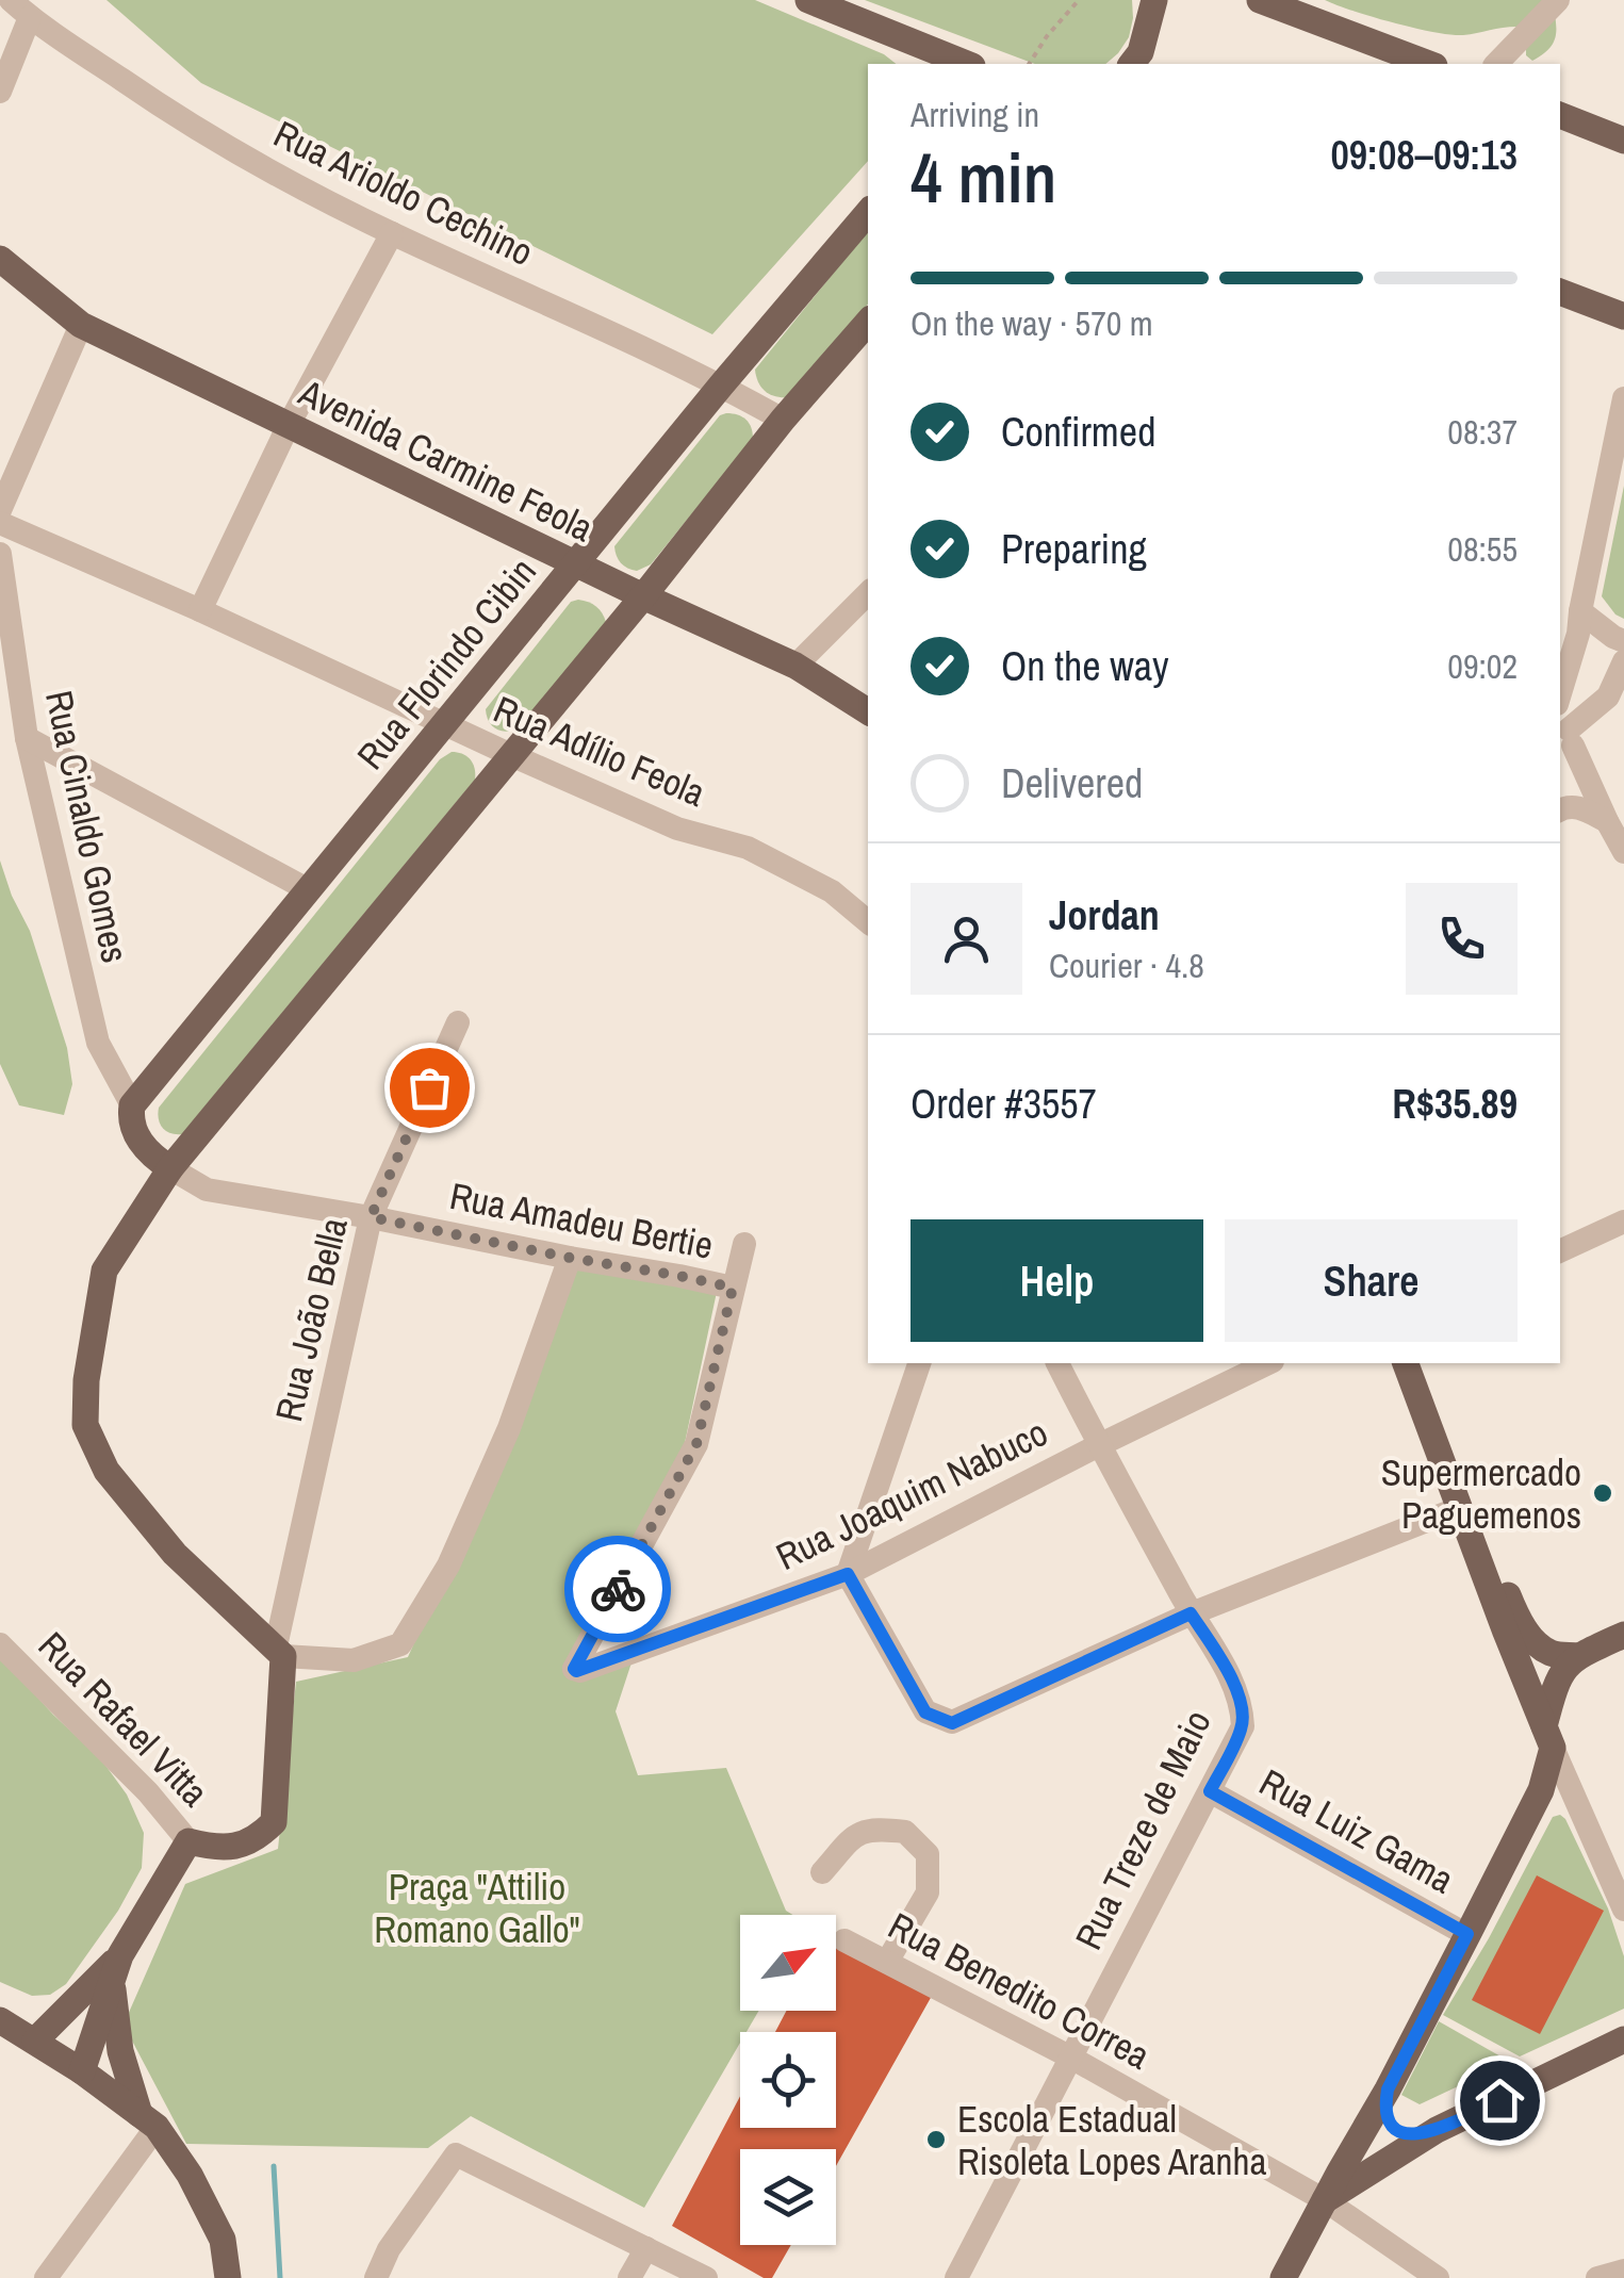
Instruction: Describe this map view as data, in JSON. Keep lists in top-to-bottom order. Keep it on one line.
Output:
{"streets":{"main road":["Avenida Carmine Feola","Rua Florindo Cibin","Rua Rafael Vitta"],"street":["Rua Arioldo Cechino","Rua Adílio Feola","Rua Cinaldo Gomes","Rua Amadeu Bertie","Rua João Bella","Rua Joaquim Nabuco","Rua Treze de Maio","Rua Luiz Gama","Rua Benedito Correa"]},"crossings":[["Rua Arioldo Cechino","Rua Florindo Cibin"],["Avenida Carmine Feola","Rua Florindo Cibin"],["Rua Florindo Cibin","Rua Adílio Feola"],["Rua Florindo Cibin","Rua Cinaldo Gomes"],["Rua Amadeu Bertie","Rua João Bella"],["Rua Amadeu Bertie","Rua Joaquim Nabuco"],["Rua Joaquim Nabuco","Rua Treze de Maio"],["Rua Treze de Maio","Rua Luiz Gama"],["Rua Treze de Maio","Rua Benedito Correa"]],"parks":["Praça \"Attilio Romano Gallo\""],"places":["Supermercado Paguemenos","Escola Estadual Risoleta Lopes Aranha"],"north":"top right","page":{"heading":["4 min","Arriving in","09:08–09:13"],"panel":["Jordan","Courier · 4.8","Order #3557","R$35.89"],"bar":"On the way · 570 m","list":[["Confirmed","08:37"],["Preparing","08:55"],["On the way","09:02"],"Delivered"],"buttons":["Help","Share"]}}
